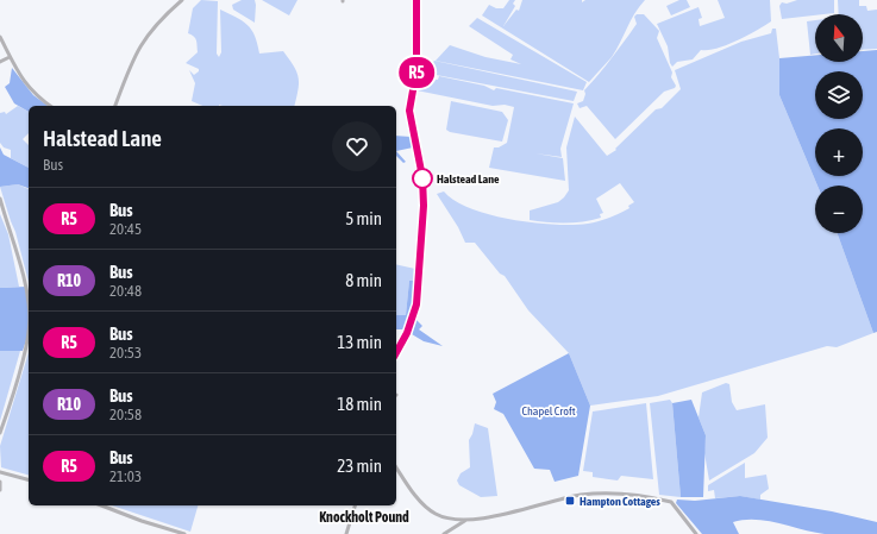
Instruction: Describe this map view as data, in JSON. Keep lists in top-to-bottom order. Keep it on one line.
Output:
{"districts":["Knockholt Pound"],"parks":["Chapel Croft"],"places":{"other":["Halstead Lane"],"transit":["Hampton Cottages"]},"lines":["bus line R5"],"north":"top","page":{"on_map":"R5","map_buttons":["+","−"],"heading":["Halstead Lane","Bus"],"list":[{"mark":"R5","name":"Bus","note":"20:45","value":"5 min"},{"mark":"R10","name":"Bus","note":"20:48","value":"8 min"},{"mark":"R5","name":"Bus","note":"20:53","value":"13 min"},{"mark":"R10","name":"Bus","note":"20:58","value":"18 min"},{"mark":"R5","name":"Bus","note":"21:03","value":"23 min"}]}}
